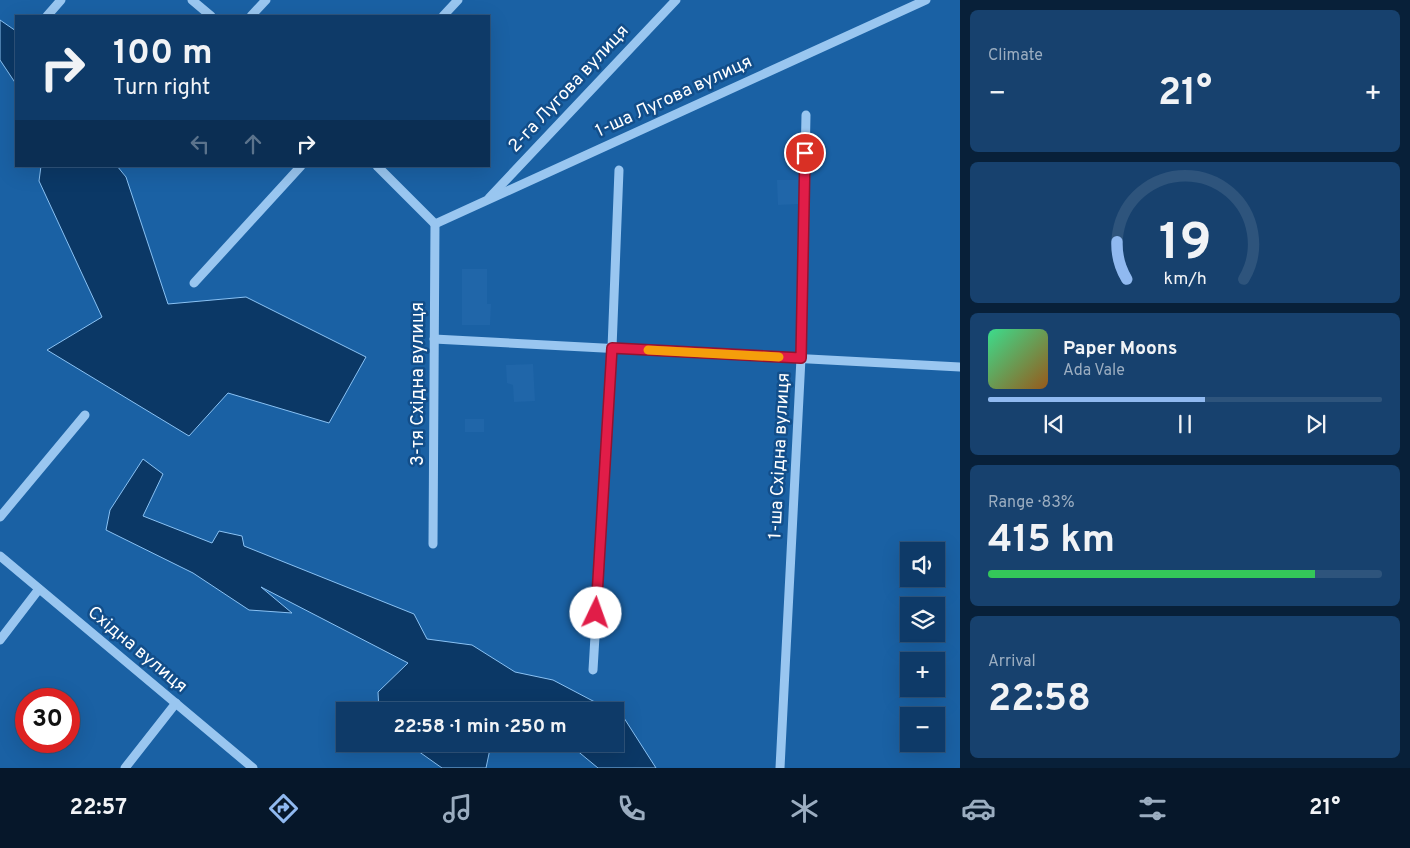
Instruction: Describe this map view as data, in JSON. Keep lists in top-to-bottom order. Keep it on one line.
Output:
{"streets":{"street":["2-га Лугова вулиця","1-ша Лугова вулиця","3-тя Східна вулиця","1-ша Східна вулиця","Східна вулиця"]},"crossings":[["2-га Лугова вулиця","1-ша Лугова вулиця"],["1-ша Лугова вулиця","3-тя Східна вулиця"]],"page":{"tile":["Climate",["Range · 83%","415 km"],["Arrival","22:58"]],"turn":["100 m","Turn right"],"heat":["−","21°","+"],"song":["Paper Moons","Ada Vale"],"map_buttons":["+","−"],"limit":"30","trip":"22:58 · 1 min · 250 m","tabs":["22:57","21°"],"gauge":["19","km/h"]}}
